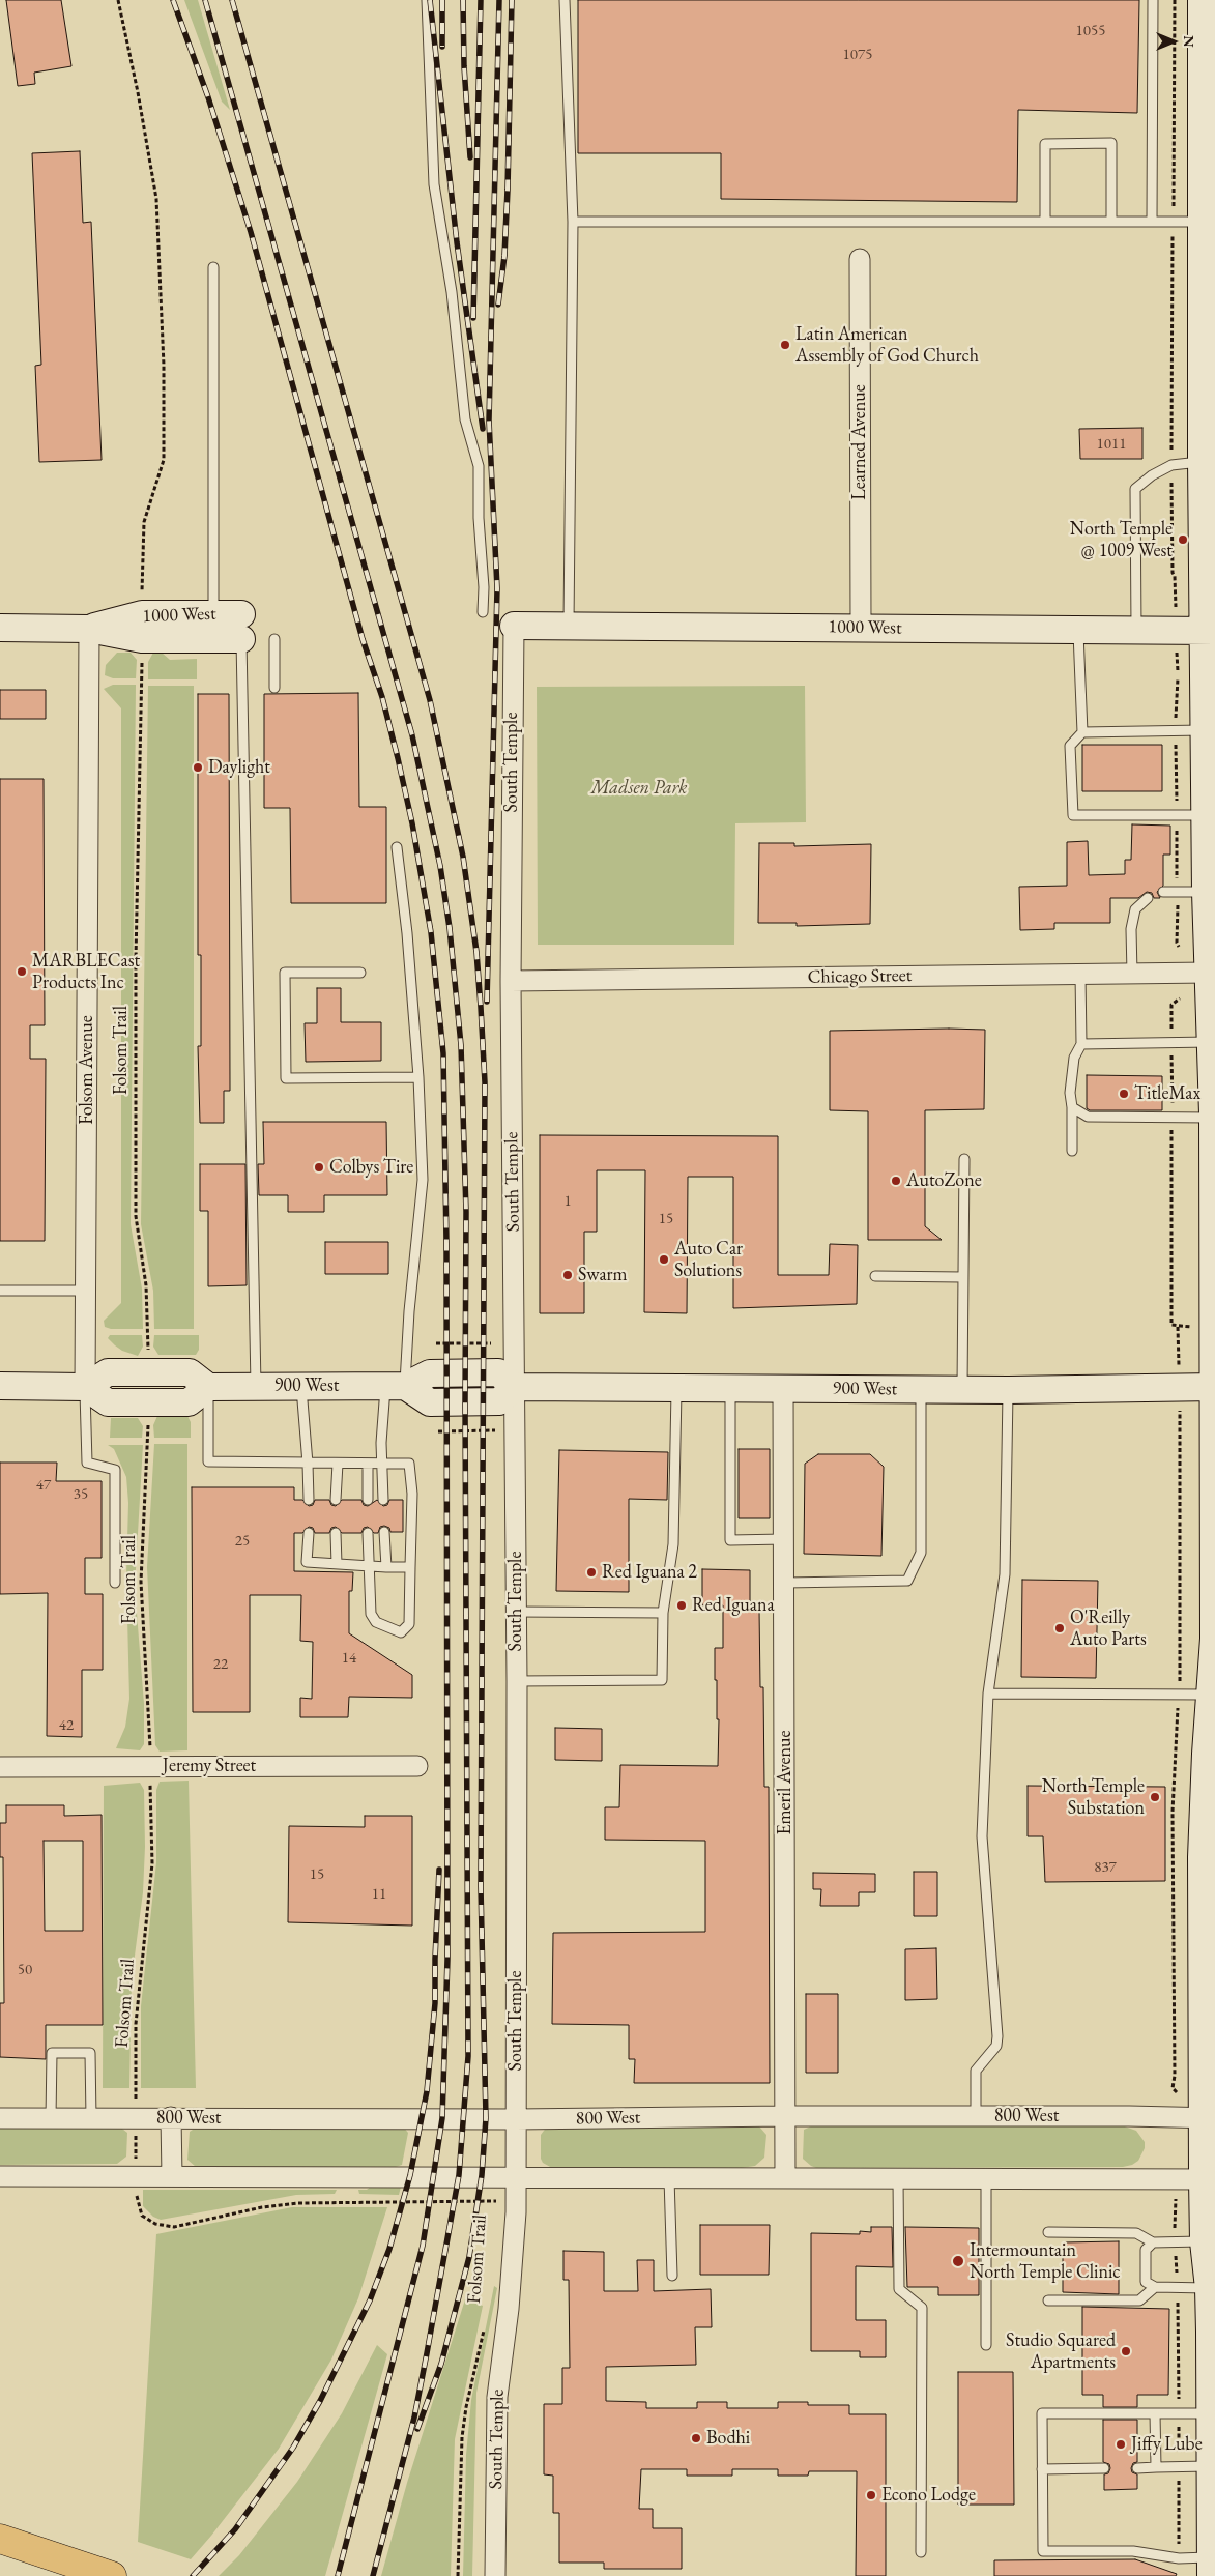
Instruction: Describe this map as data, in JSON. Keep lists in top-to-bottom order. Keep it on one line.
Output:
{"streets":{"main road":["1000 West","900 West"],"street":["Learned Avenue","South Temple","Chicago Street","Folsom Avenue","Jeremy Street","Emeril Avenue","800 West"],"path":["Folsom Trail"]},"crossings":[["Learned Avenue","1000 West"],["1000 West","South Temple"],["1000 West","Folsom Avenue"],["South Temple","Chicago Street"],["South Temple","900 West"],["South Temple","800 West"],["900 West","Emeril Avenue"],["Emeril Avenue","800 West"]],"parks":["Madsen Park"],"places":["Latin American Assembly of God Church","North Temple @ 1009 West","Daylight","MARBLECast Products Inc","TitleMax","Colbys Tire","AutoZone","Auto Car Solutions","Swarm","Red Iguana 2","Red Iguana","O'Reilly Auto Parts","North Temple Substation","Intermountain North Temple Clinic","Studio Squared Apartments","Bodhi","Jiffy Lube","Econo Lodge"],"house_numbers":["1055","1075","1011","1","15","47","35","25","14","22","42","837","15","11","50"],"north":"right"}
